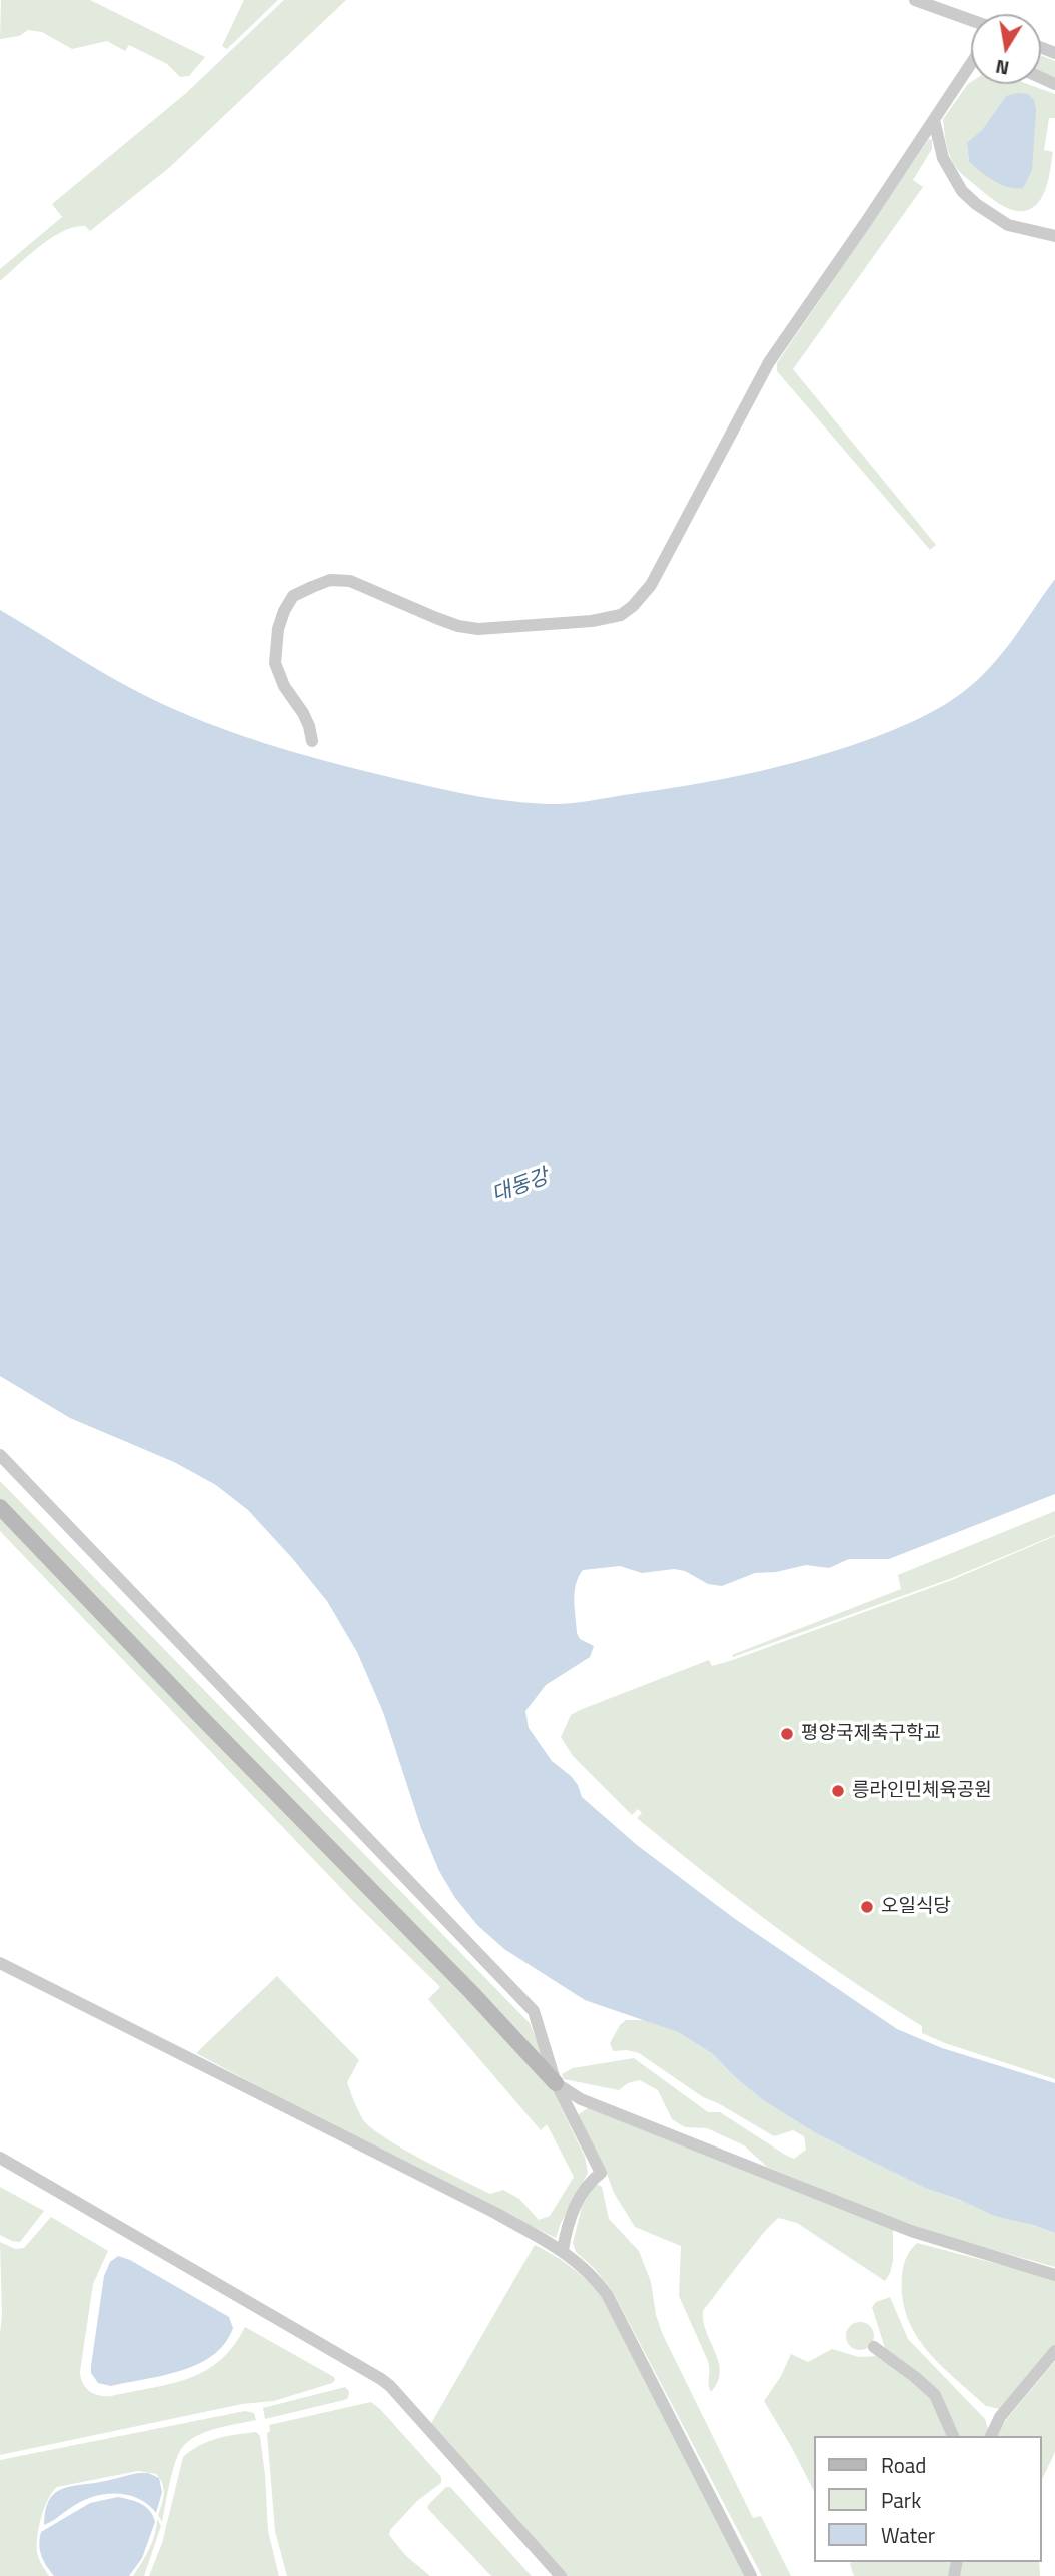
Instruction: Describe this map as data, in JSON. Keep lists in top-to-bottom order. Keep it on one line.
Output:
{"water":["대동강"],"places":["평양국제축구학교","릉라인민체육공원","오일식당"],"legend":["Road","Park","Water"],"north":"bottom"}
